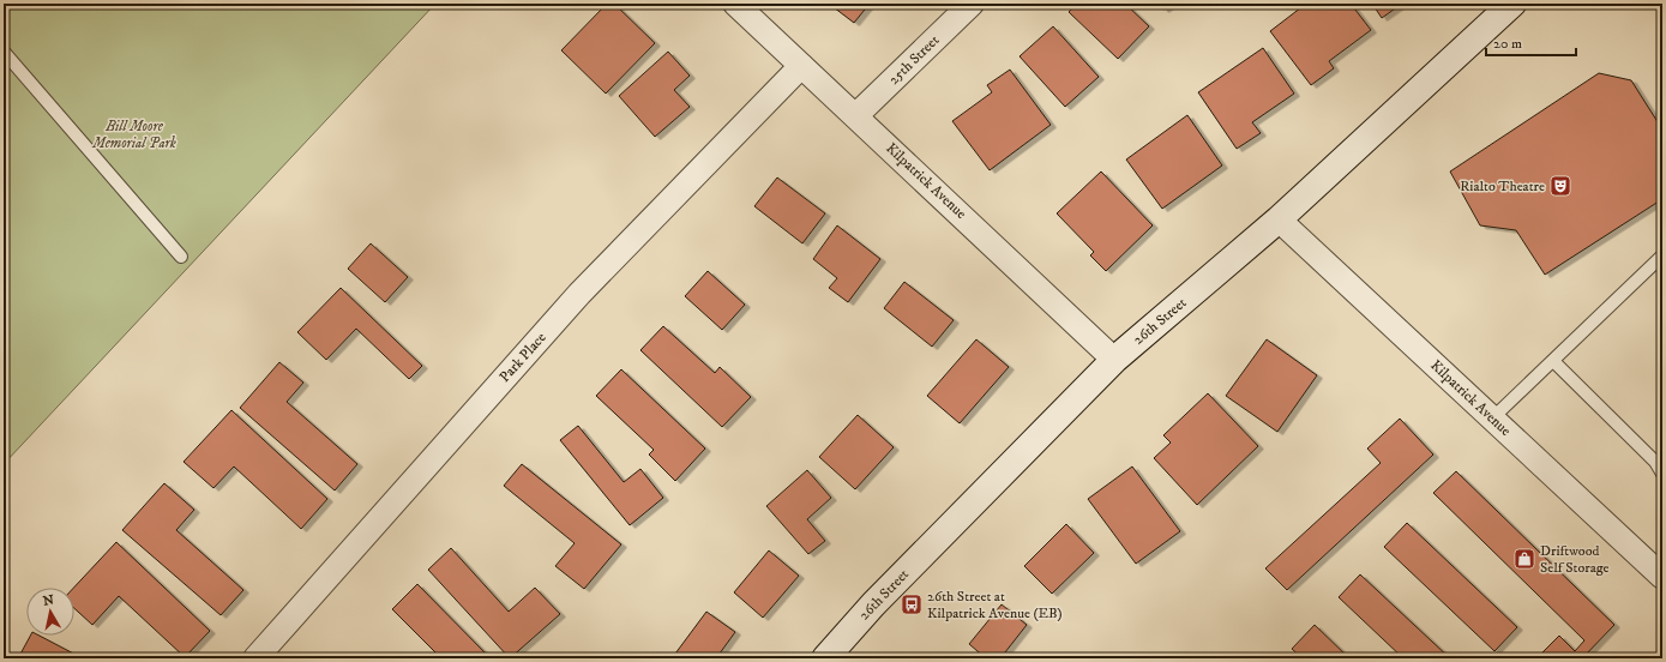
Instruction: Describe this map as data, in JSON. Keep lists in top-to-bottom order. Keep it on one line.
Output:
{"streets":{"street":["25th Street","Kilpatrick Avenue","26th Street","Park Place"]},"crossings":[["25th Street","Kilpatrick Avenue"],["Kilpatrick Avenue","26th Street"],["Kilpatrick Avenue","Park Place"]],"parks":["Bill Moore Memorial Park"],"places":{"theatre":["Rialto Theatre"],"shop":["Driftwood Self Storage"],"bus stop":["26th Street at Kilpatrick Avenue (EB)"]},"scale_bar":"20 m","north":"top"}
